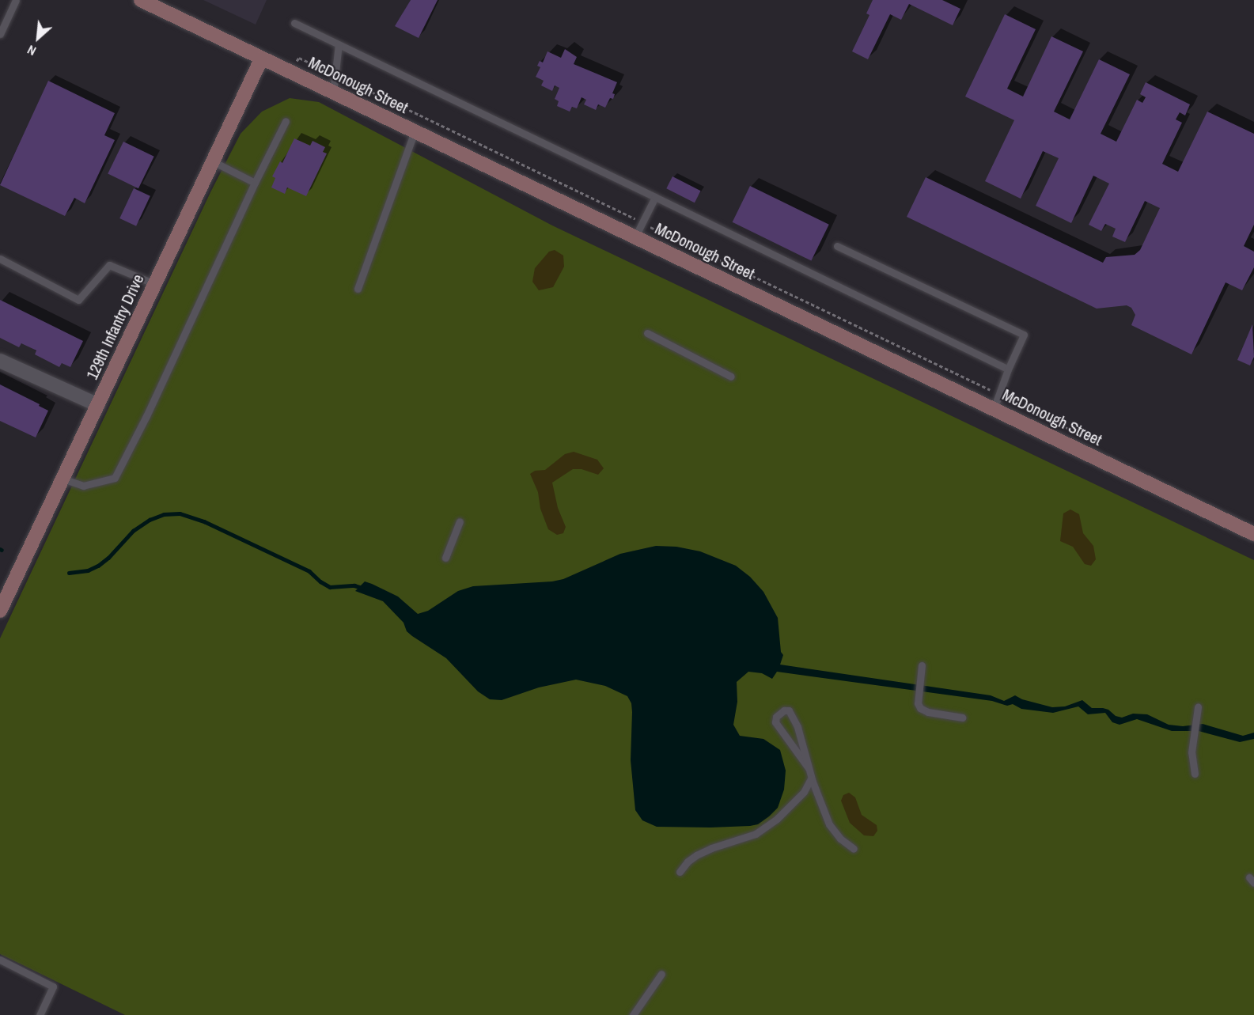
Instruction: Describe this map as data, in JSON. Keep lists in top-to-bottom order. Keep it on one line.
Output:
{"streets":{"street":["McDonough Street","129th Infantry Drive"]},"crossings":[["McDonough Street","129th Infantry Drive"]],"north":"bottom left"}
